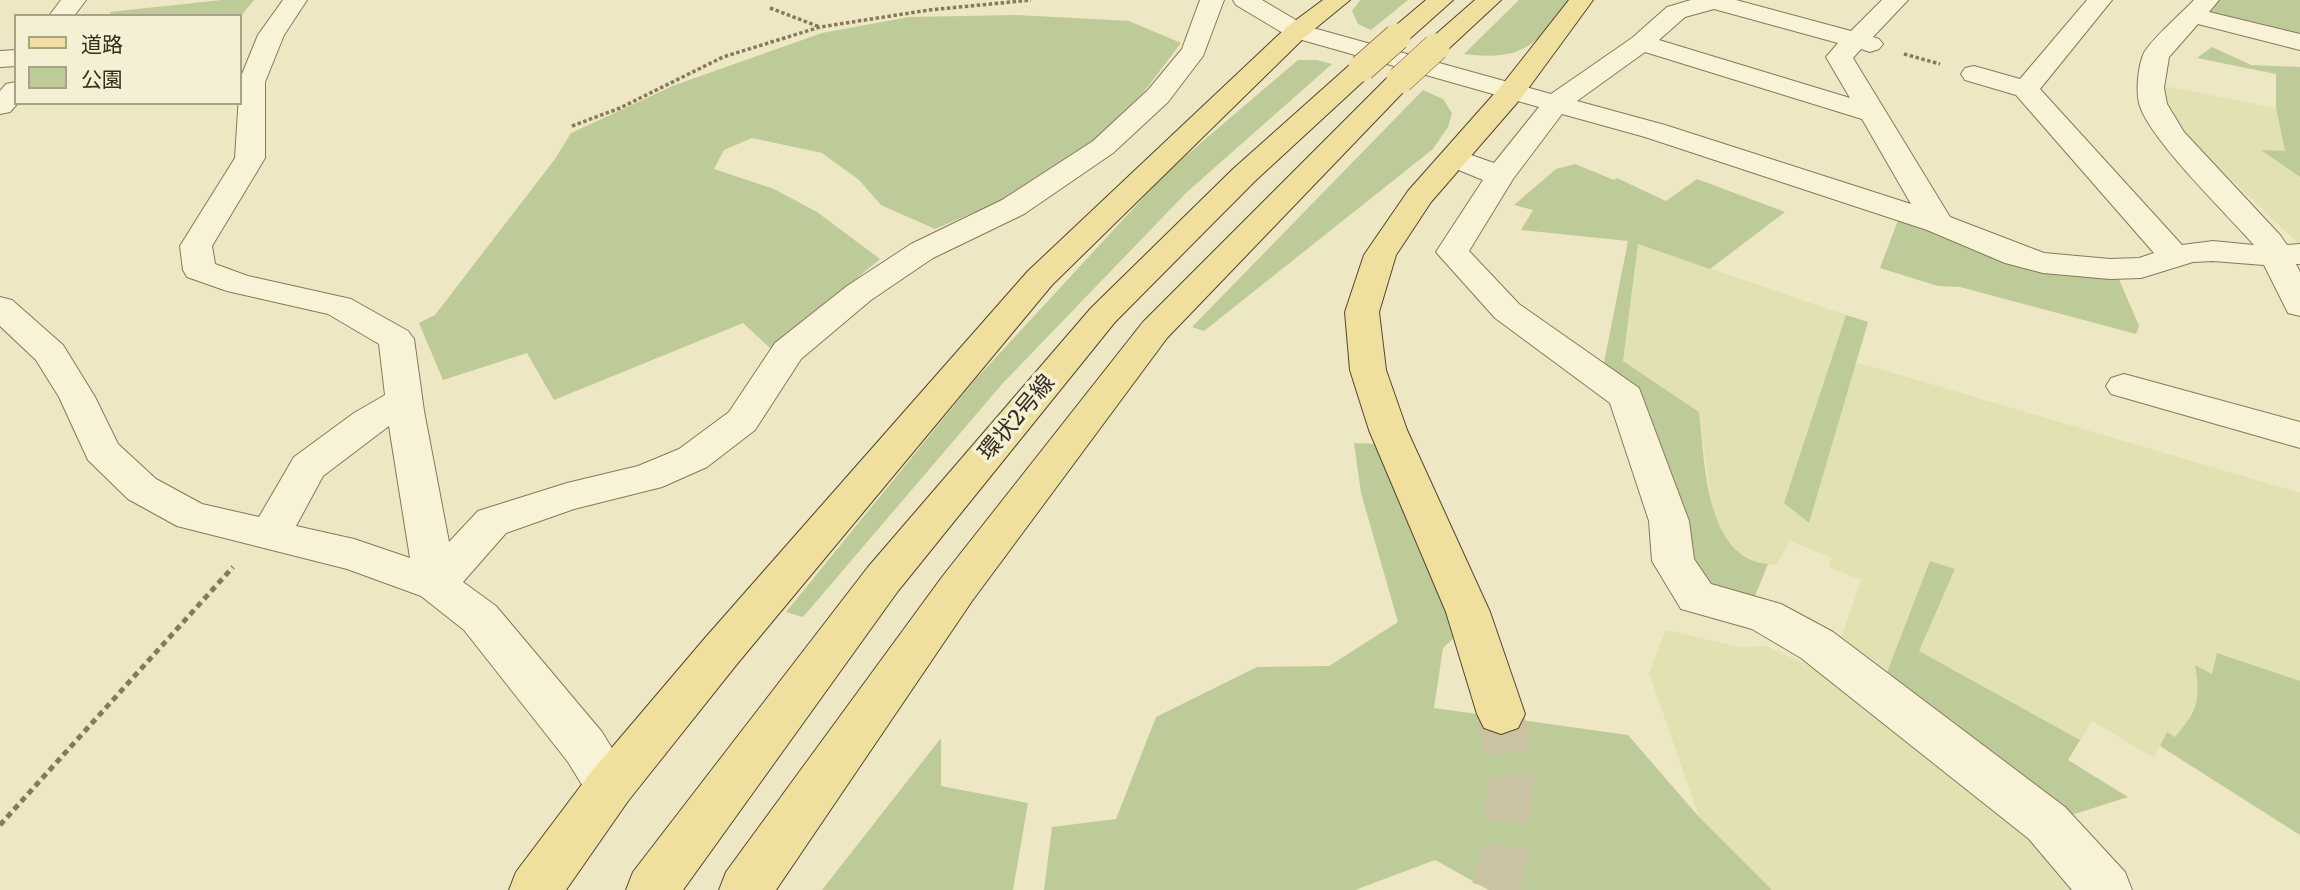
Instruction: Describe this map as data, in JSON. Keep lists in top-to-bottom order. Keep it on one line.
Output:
{"streets":{"main road":["環状2号線"]},"legend":["道路","公園"]}
